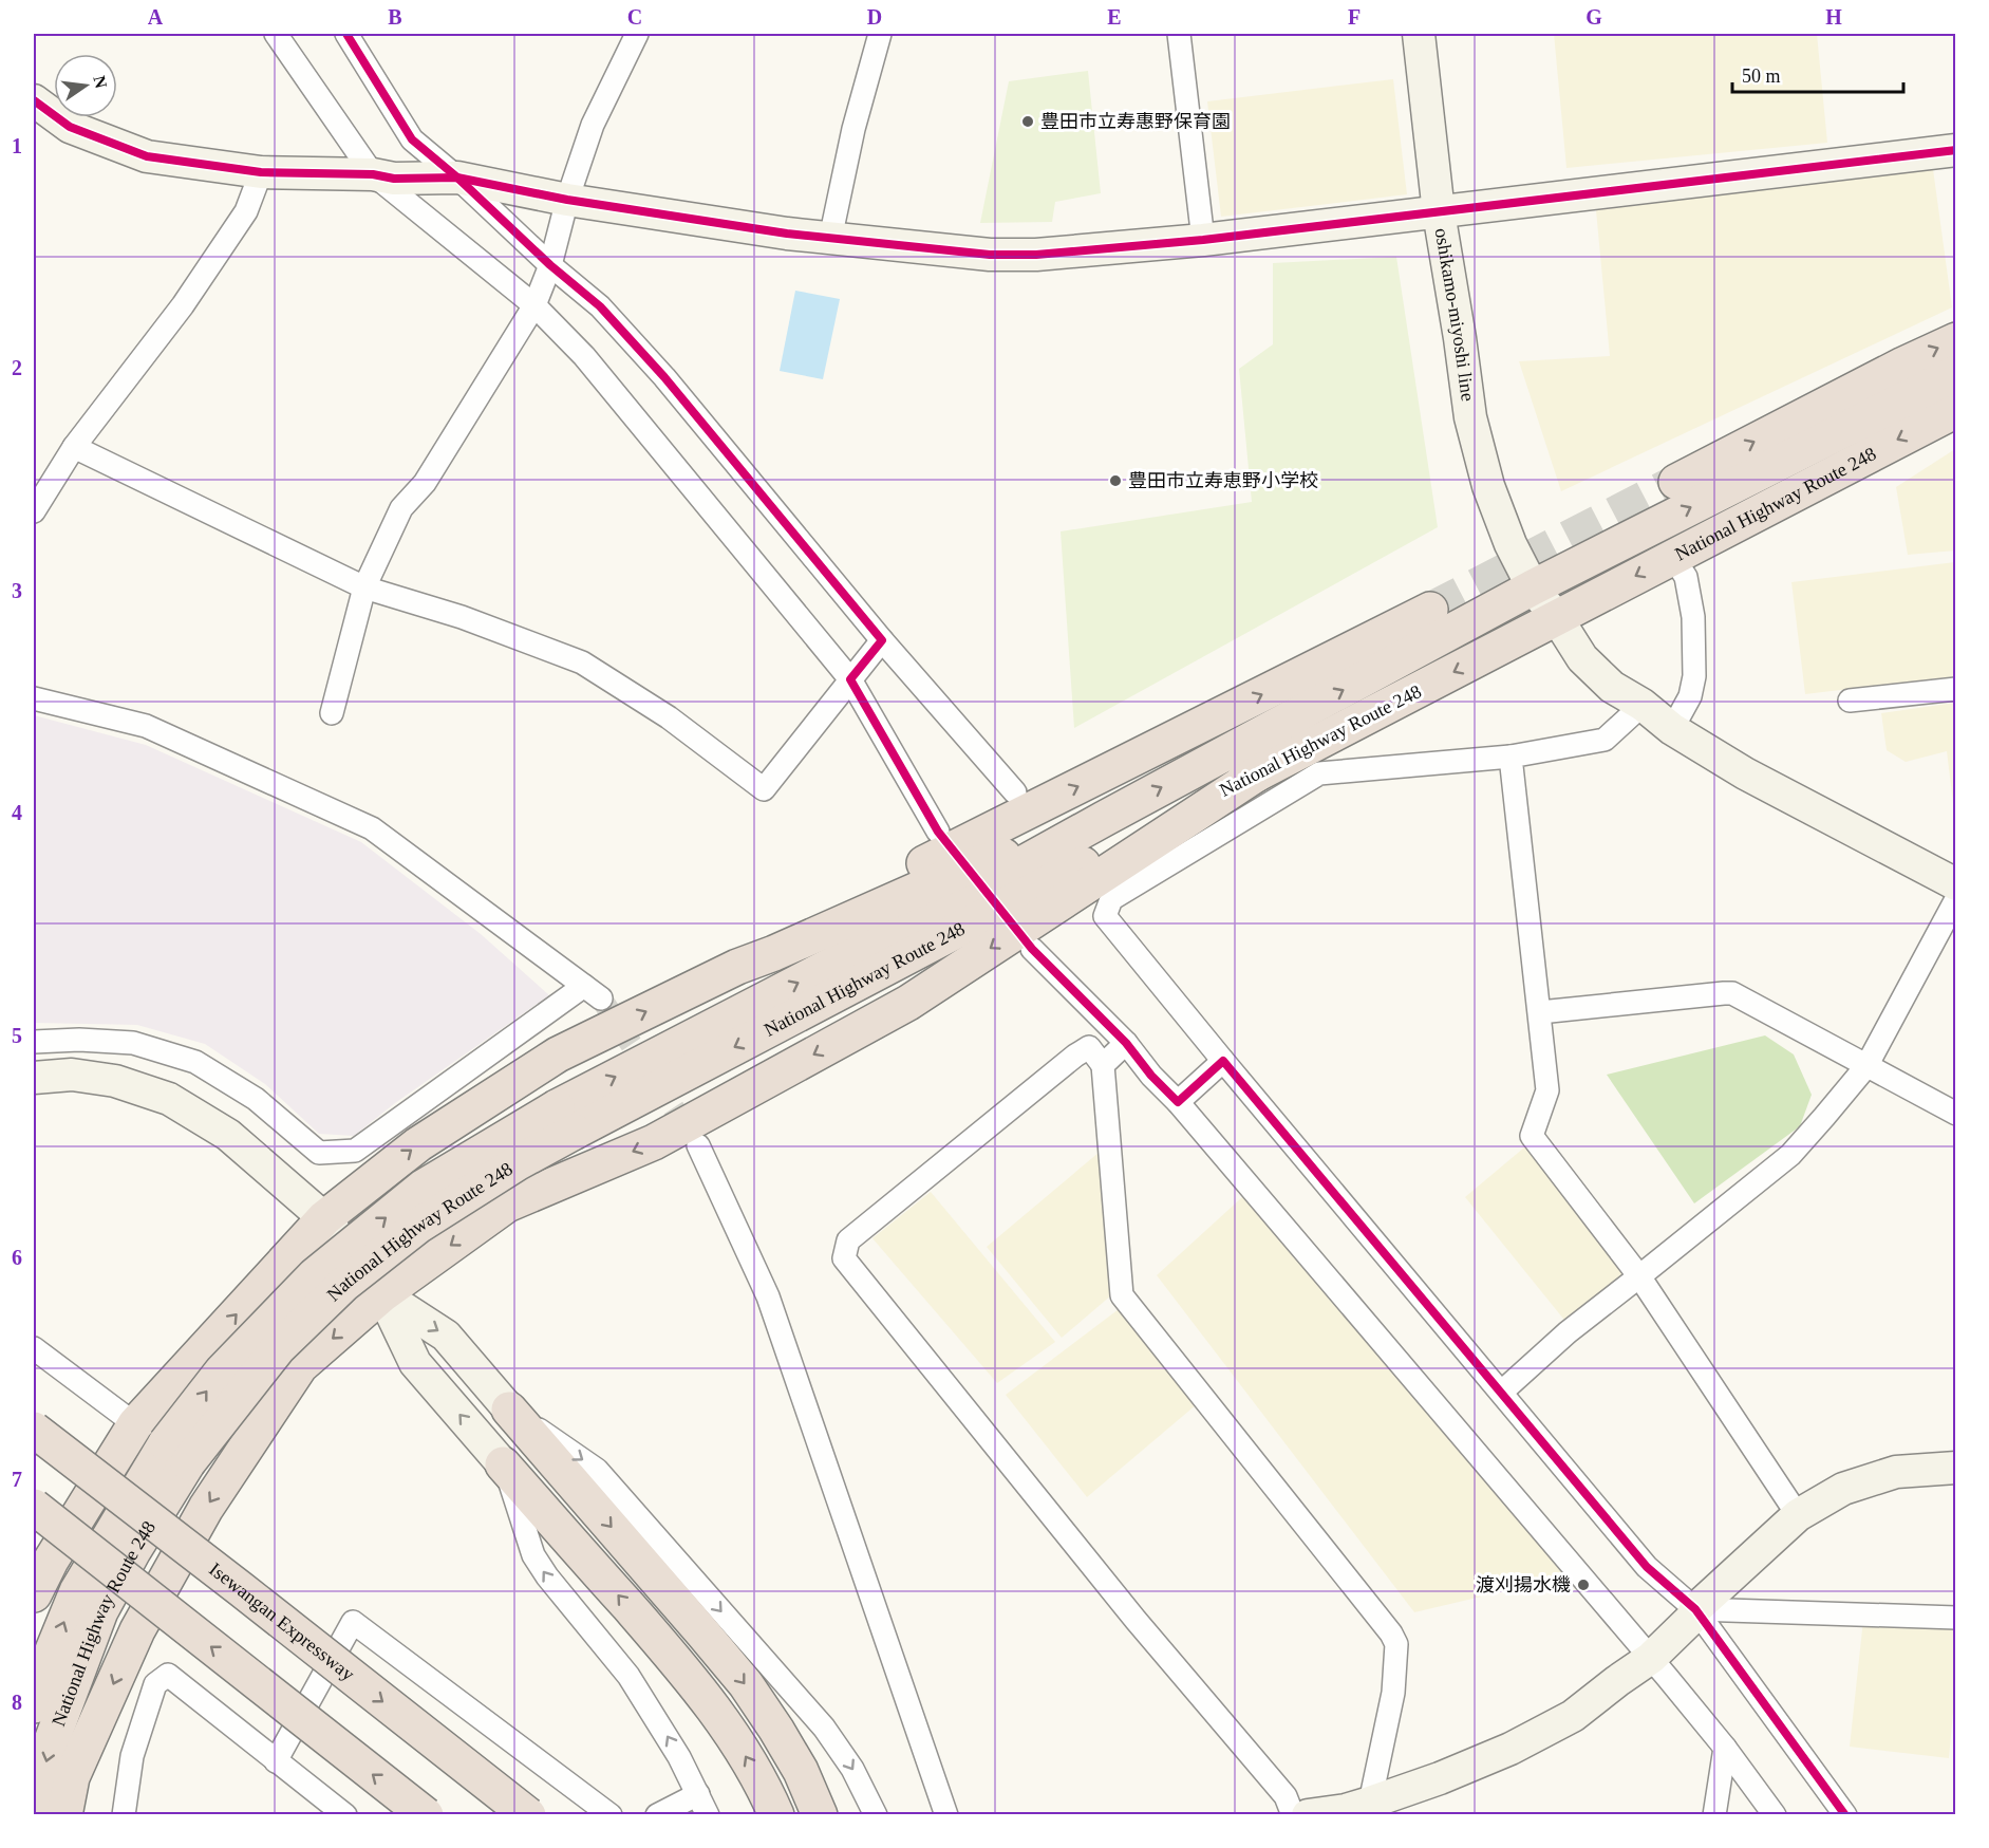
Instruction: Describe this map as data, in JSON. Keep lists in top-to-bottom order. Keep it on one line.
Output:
{"streets":{"highway":["National Highway Route 248","Isewangan Expressway"],"street":["oshikamo-miyoshi line"]},"crossings":[["oshikamo-miyoshi line","National Highway Route 248"]],"places":["豊田市立寿惠野保育園","豊田市立寿恵野小学校","渡刈揚水機"],"scale_bar":"50 m","north":"right","grid":{"columns":["A","B","C","D","E","F","G","H"],"rows":["1","2","3","4","5","6","7","8"]}}
